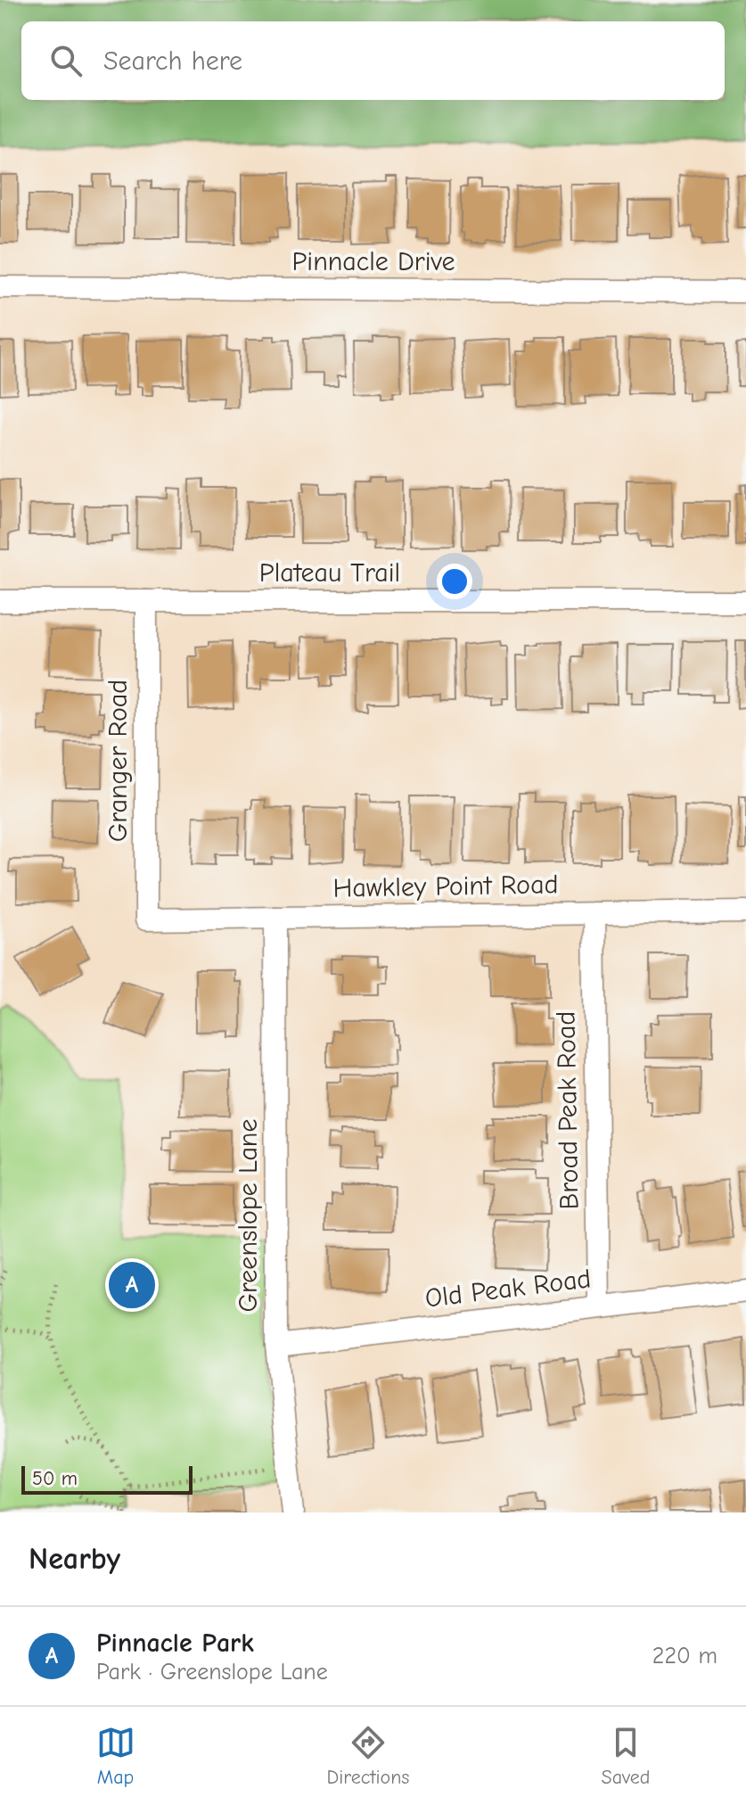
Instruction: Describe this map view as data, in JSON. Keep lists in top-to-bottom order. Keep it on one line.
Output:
{"streets":{"street":["Pinnacle Drive","Plateau Trail","Granger Road","Hawkley Point Road","Broad Peak Road","Greenslope Lane","Old Peak Road"]},"crossings":[["Plateau Trail","Granger Road"],["Granger Road","Hawkley Point Road"],["Hawkley Point Road","Broad Peak Road"],["Hawkley Point Road","Greenslope Lane"],["Broad Peak Road","Old Peak Road"],["Greenslope Lane","Old Peak Road"]],"scale_bar":"50 m","page":{"search":"Search here","pins":"A","scale":"50 m","heading":"Nearby","list":[{"mark":"A","name":"Pinnacle Park","note":"Park · Greenslope Lane","value":"220 m"}],"nav":["Map","Directions","Saved"]}}
